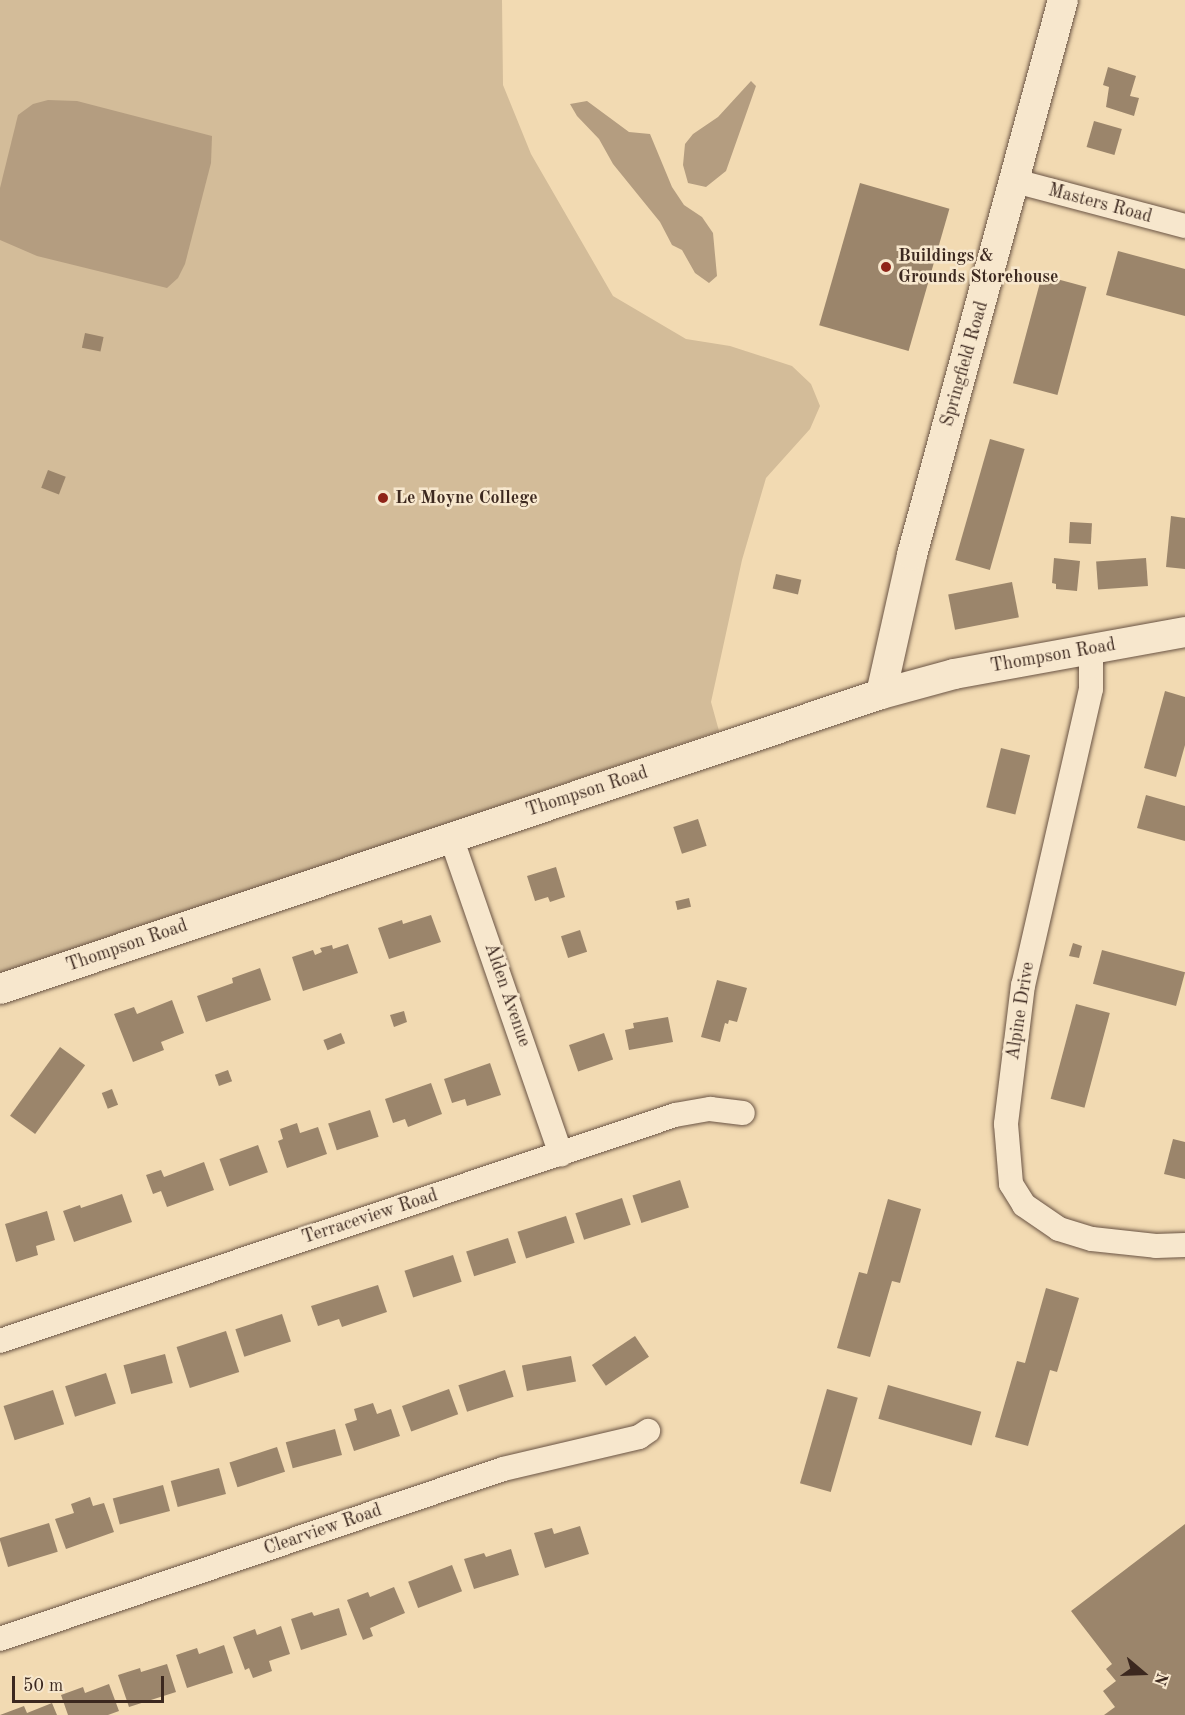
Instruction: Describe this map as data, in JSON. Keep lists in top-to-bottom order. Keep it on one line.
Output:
{"streets":{"street":["Masters Road","Springfield Road","Thompson Road","Alden Avenue","Alpine Drive","Terraceview Road","Clearview Road"]},"crossings":[["Masters Road","Springfield Road"],["Springfield Road","Thompson Road"],["Thompson Road","Alden Avenue"],["Thompson Road","Alpine Drive"],["Alden Avenue","Terraceview Road"]],"places":["Buildings & Grounds Storehouse","Le Moyne College"],"scale_bar":"50 m","north":"right"}
